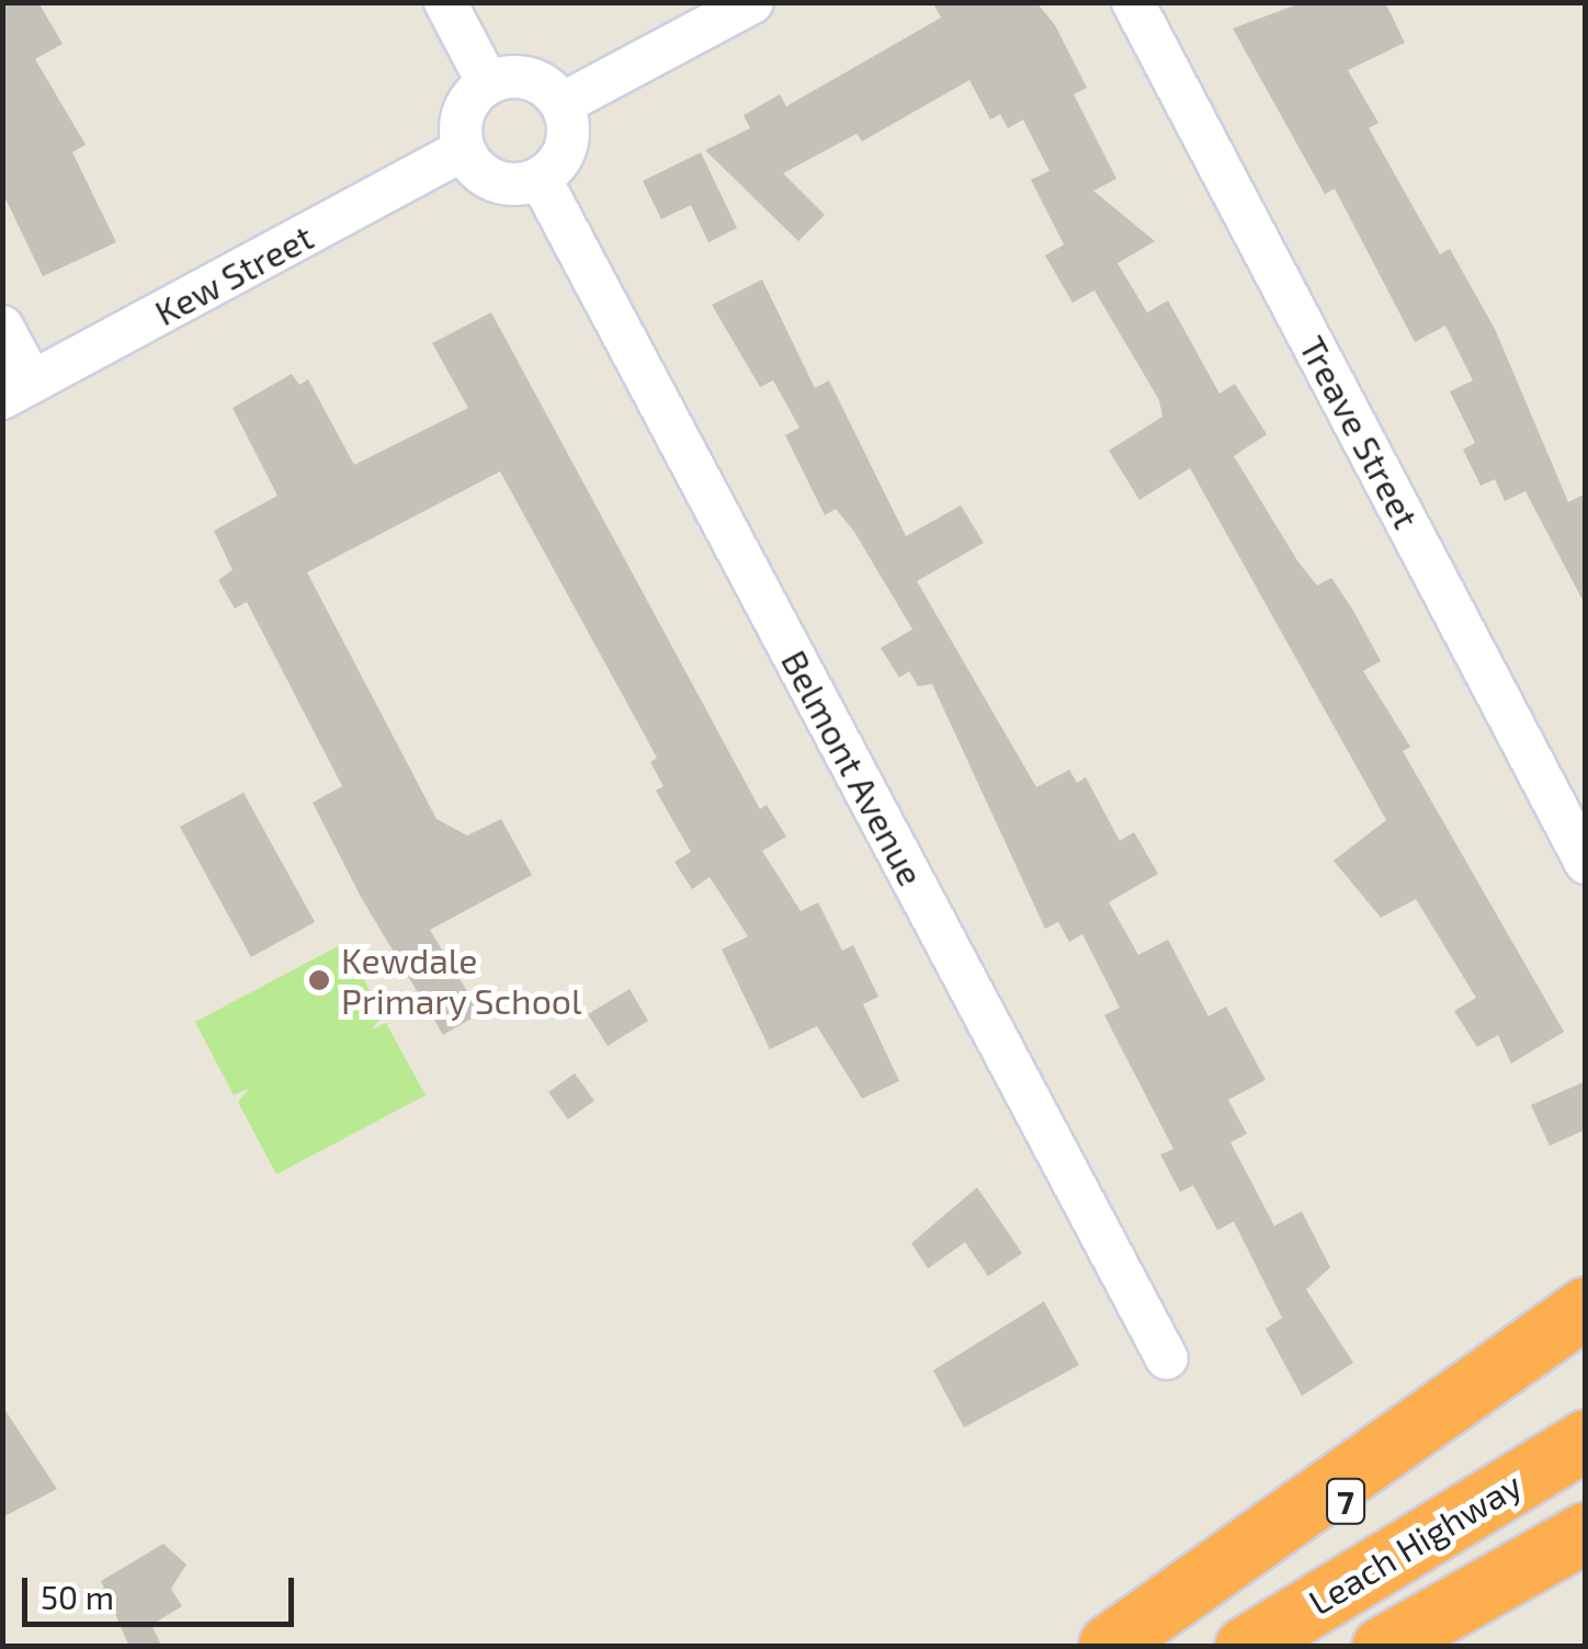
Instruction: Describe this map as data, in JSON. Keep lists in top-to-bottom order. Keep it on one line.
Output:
{"streets":{"highway":["7","Leach Highway"],"street":["Kew Street","Treave Street","Belmont Avenue"]},"crossings":[["Kew Street","Belmont Avenue"]],"places":["Kewdale Primary School"],"scale_bar":"50 m"}
